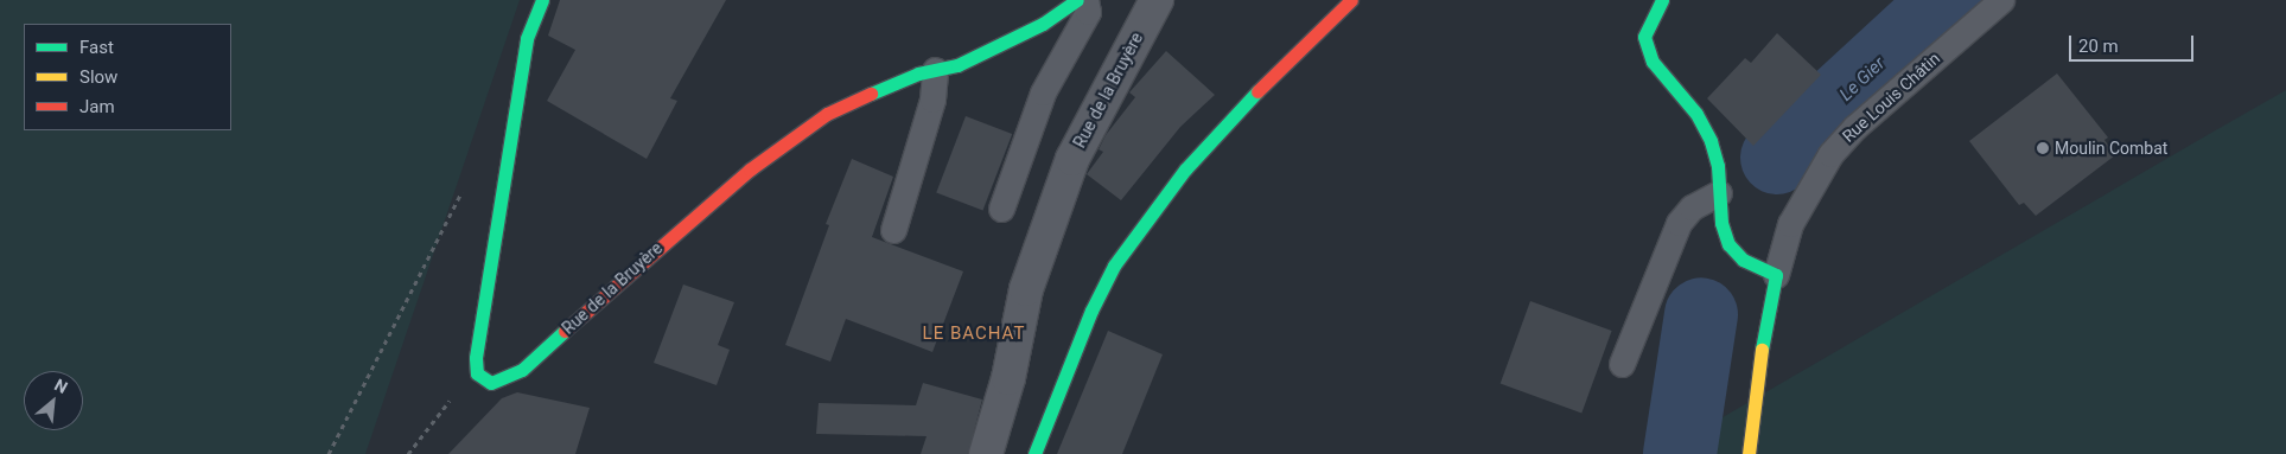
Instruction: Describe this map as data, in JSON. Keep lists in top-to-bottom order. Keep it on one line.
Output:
{"streets":{"street":["Rue de la Bruyère"],"lane":["Rue Louis Châtin"]},"districts":["LE BACHAT"],"water":["Le Gier"],"places":["Moulin Combat"],"legend":["Fast","Slow","Jam"],"scale_bar":"20 m","north":"top right"}
